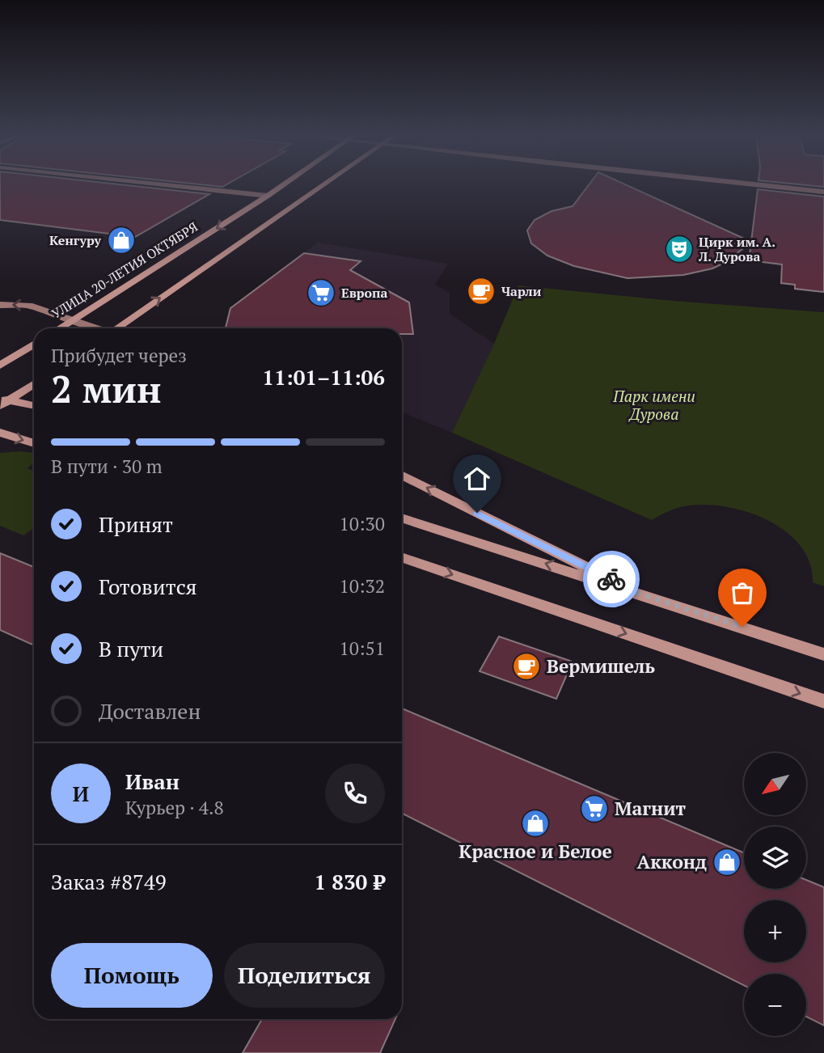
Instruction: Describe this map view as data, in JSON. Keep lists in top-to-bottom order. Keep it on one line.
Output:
{"streets":{"main road":["УЛИЦА 20-ЛЕТИЯ ОКТЯБРЯ"]},"parks":["Парк имени Дурова"],"places":{"shop":["Кенгуру","Красное и Белое","Акконд"],"theatre":["Цирк им. А. Л. Дурова"],"cafe":["Чарли","Вермишель"],"supermarket":["Европа","Магнит"]},"north":"bottom left","page":{"heading":["2 мин","Прибудет через","11:01–11:06"],"panel":["Иван","Курьер · 4.8","Заказ #8749","1 830 ₽"],"bar":"В пути · 30 m","list":[["Принят","10:30"],["Готовится","10:32"],["В пути","10:51"],"Доставлен"],"map_buttons":["+","−"],"round":"И","buttons":["Помощь","Поделиться"]}}
